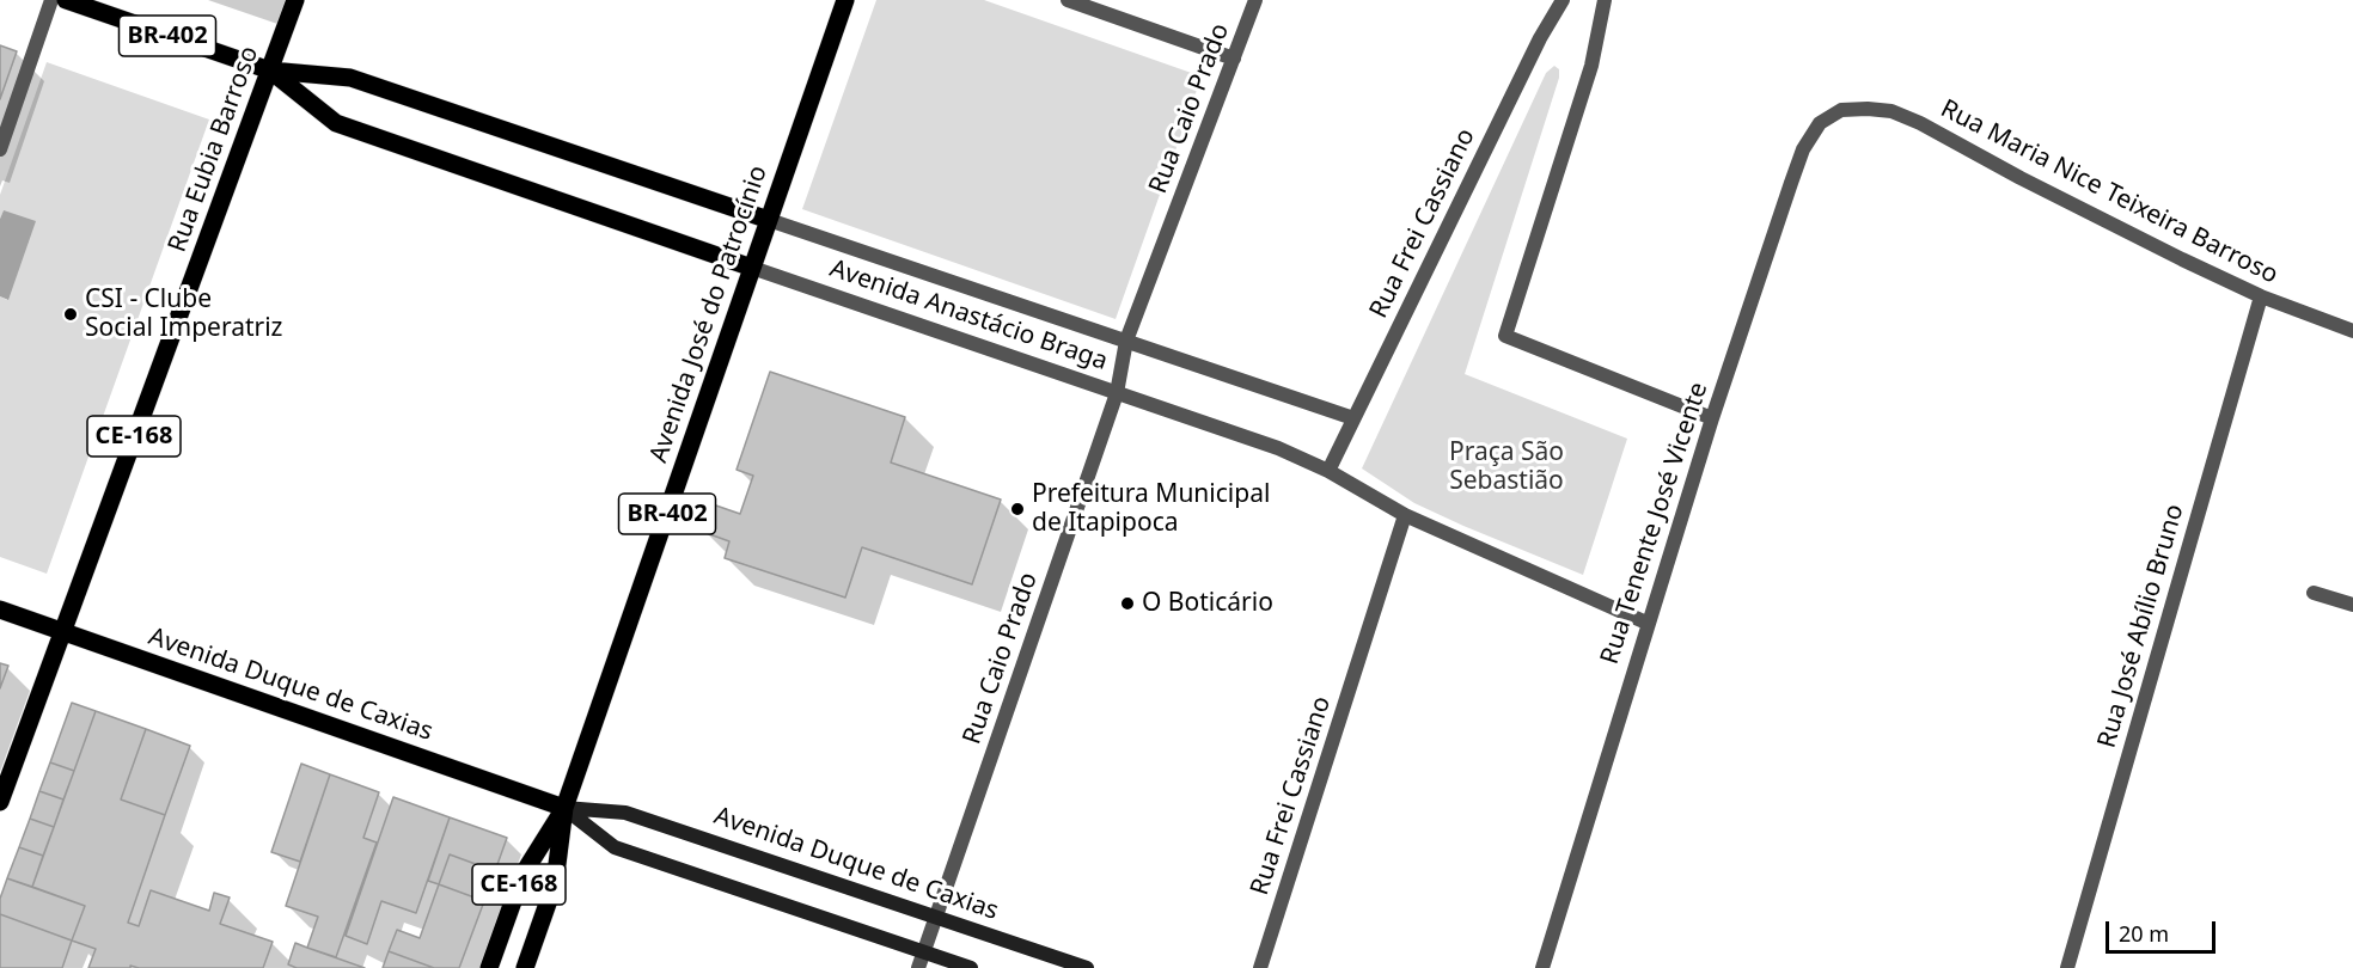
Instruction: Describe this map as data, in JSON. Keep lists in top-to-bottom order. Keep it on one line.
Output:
{"streets":{"main road":["BR-402","Rua Eubia Barroso","Avenida José do Patrocínio","Avenida Anastácio Braga","CE-168","Avenida Duque de Caxias"],"street":["Rua Caio Prado","Rua Maria Nice Teixeira Barroso","Rua Frei Cassiano","Rua Tenente José Vicente","Rua José Abílio Bruno"]},"crossings":[["Rua Caio Prado","Avenida Anastácio Braga"],["Rua Caio Prado","Avenida Duque de Caxias"],["Rua Eubia Barroso","Avenida Anastácio Braga"],["Rua Eubia Barroso","Avenida Duque de Caxias"],["Rua Maria Nice Teixeira Barroso","Rua Tenente José Vicente"],["Rua Maria Nice Teixeira Barroso","Rua José Abílio Bruno"],["Rua Frei Cassiano","Avenida Anastácio Braga"],["Avenida José do Patrocínio","Avenida Anastácio Braga"],["Avenida José do Patrocínio","Avenida Duque de Caxias"],["Avenida Anastácio Braga","Rua Tenente José Vicente"]],"parks":["Praça São Sebastião"],"places":["CSI - Clube Social Imperatriz","Prefeitura Municipal de Itapipoca","O Boticário"],"scale_bar":"20 m"}
